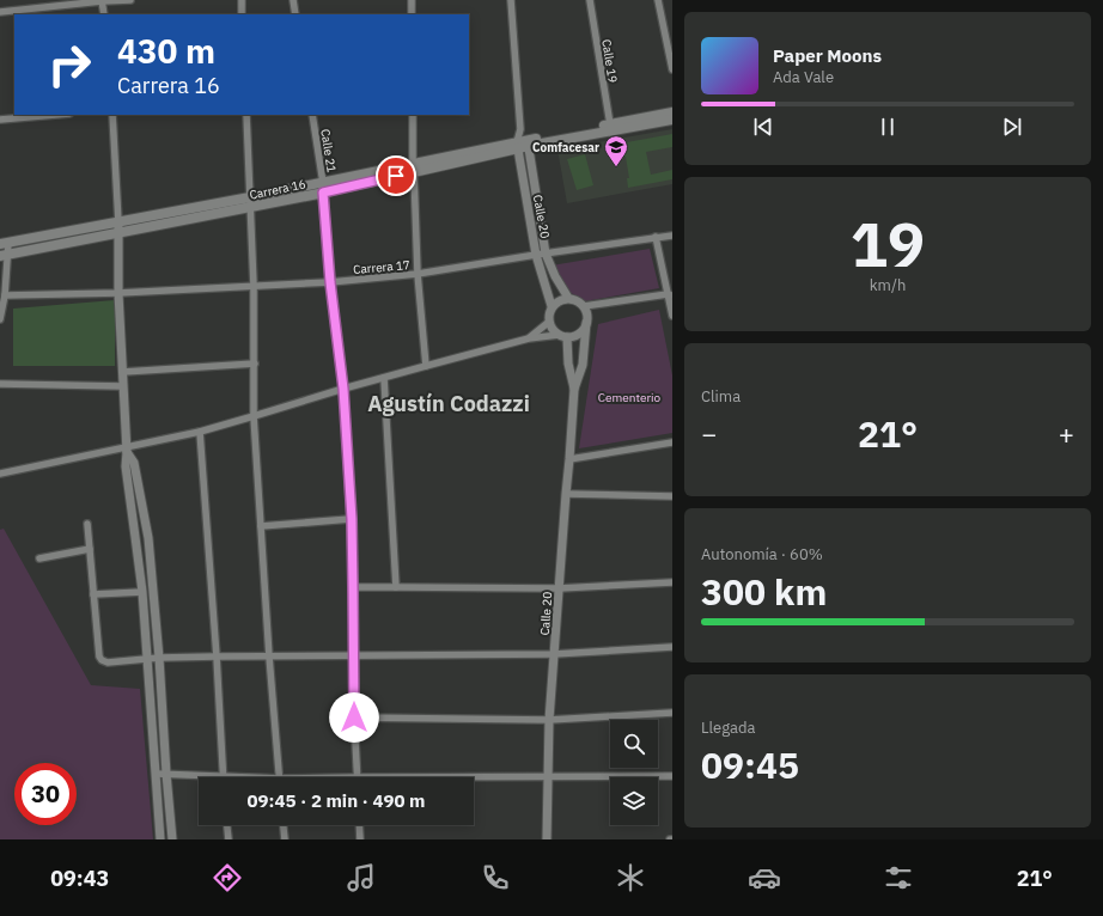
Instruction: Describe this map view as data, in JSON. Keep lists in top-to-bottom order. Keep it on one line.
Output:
{"streets":{"main road":["Carrera 16"],"street":["Calle 19","Calle 21","Calle 20","Carrera 17"]},"crossings":[["Calle 19","Carrera 16"],["Calle 21","Carrera 16"],["Calle 21","Carrera 17"],["Carrera 16","Calle 20"],["Calle 20","Carrera 17"]],"districts":["Agustín Codazzi"],"parks":["Cementerio"],"places":{"school or university":["Comfacesar"]},"page":{"turn":["430 m","Carrera 16"],"song":["Paper Moons","Ada Vale"],"tile":[["19","km/h"],"Clima",["Autonomía · 60%","300 km"],["Llegada","09:45"]],"heat":["−","21°","+"],"limit":"30","trip":"09:45 · 2 min · 490 m","tabs":["09:43","21°"]}}
